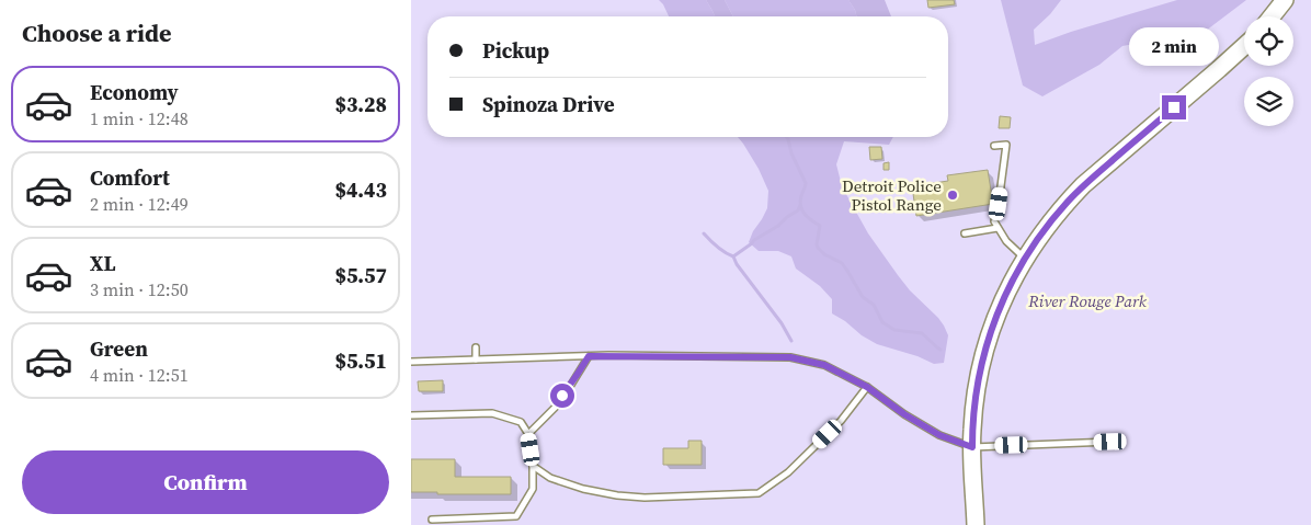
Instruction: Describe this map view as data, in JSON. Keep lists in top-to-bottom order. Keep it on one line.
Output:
{"parks":["River Rouge Park"],"places":["Detroit Police Pistol Range"],"page":{"heading":"Choose a ride","banner":["Pickup","Spinoza Drive"],"bubble":"2 min","list":[{"name":"Economy","note":"1 min · 12:48","value":"$3.28"},{"name":"Comfort","note":"2 min · 12:49","value":"$4.43"},{"name":"XL","note":"3 min · 12:50","value":"$5.57"},{"name":"Green","note":"4 min · 12:51","value":"$5.51"}],"buttons":"Confirm"}}
